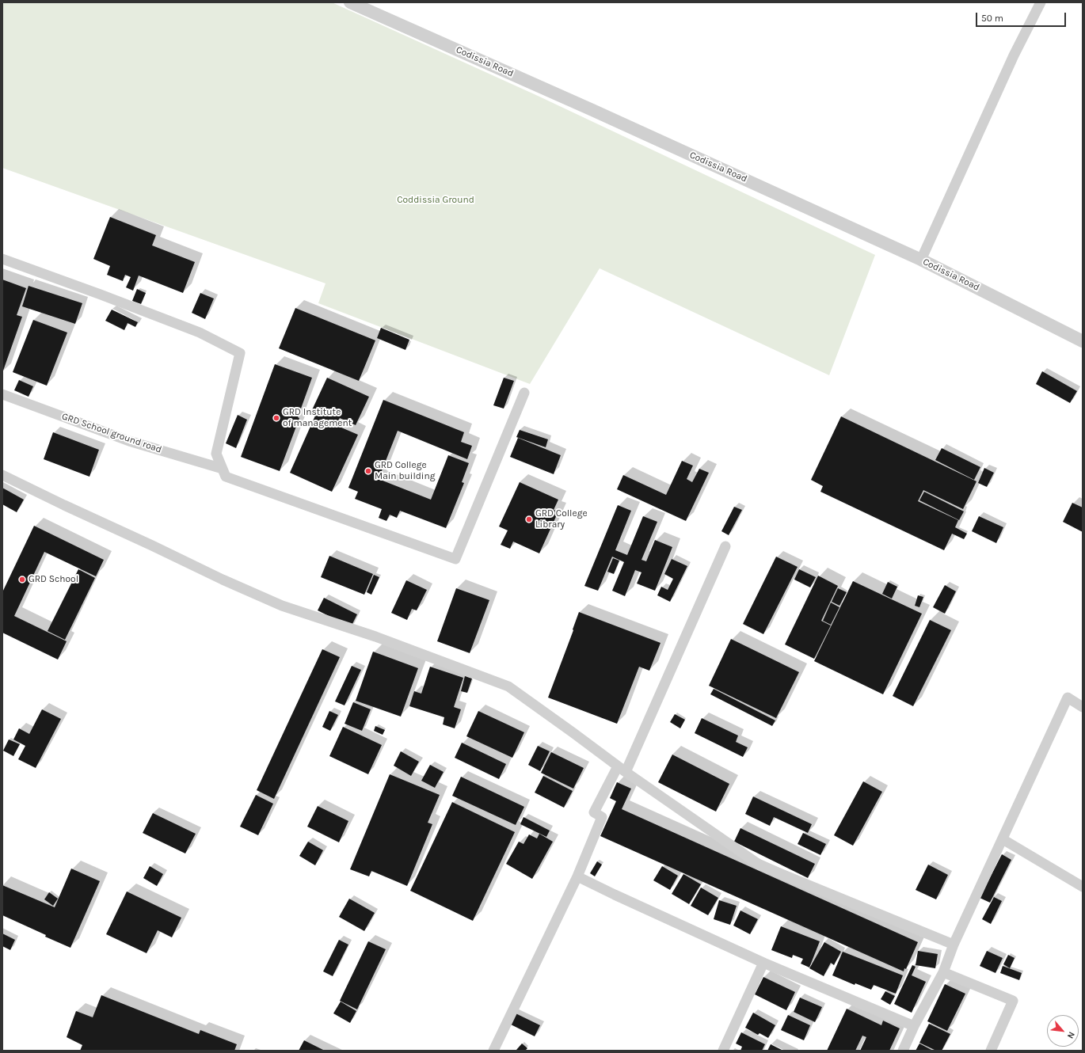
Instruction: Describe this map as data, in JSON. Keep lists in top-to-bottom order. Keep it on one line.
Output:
{"streets":{"street":["Codissia Road","GRD School ground road"]},"parks":["Coddissia Ground"],"places":["GRD Institute of management","GRD College Main building","GRD College Library","GRD School"],"scale_bar":"50 m","north":"bottom right"}
